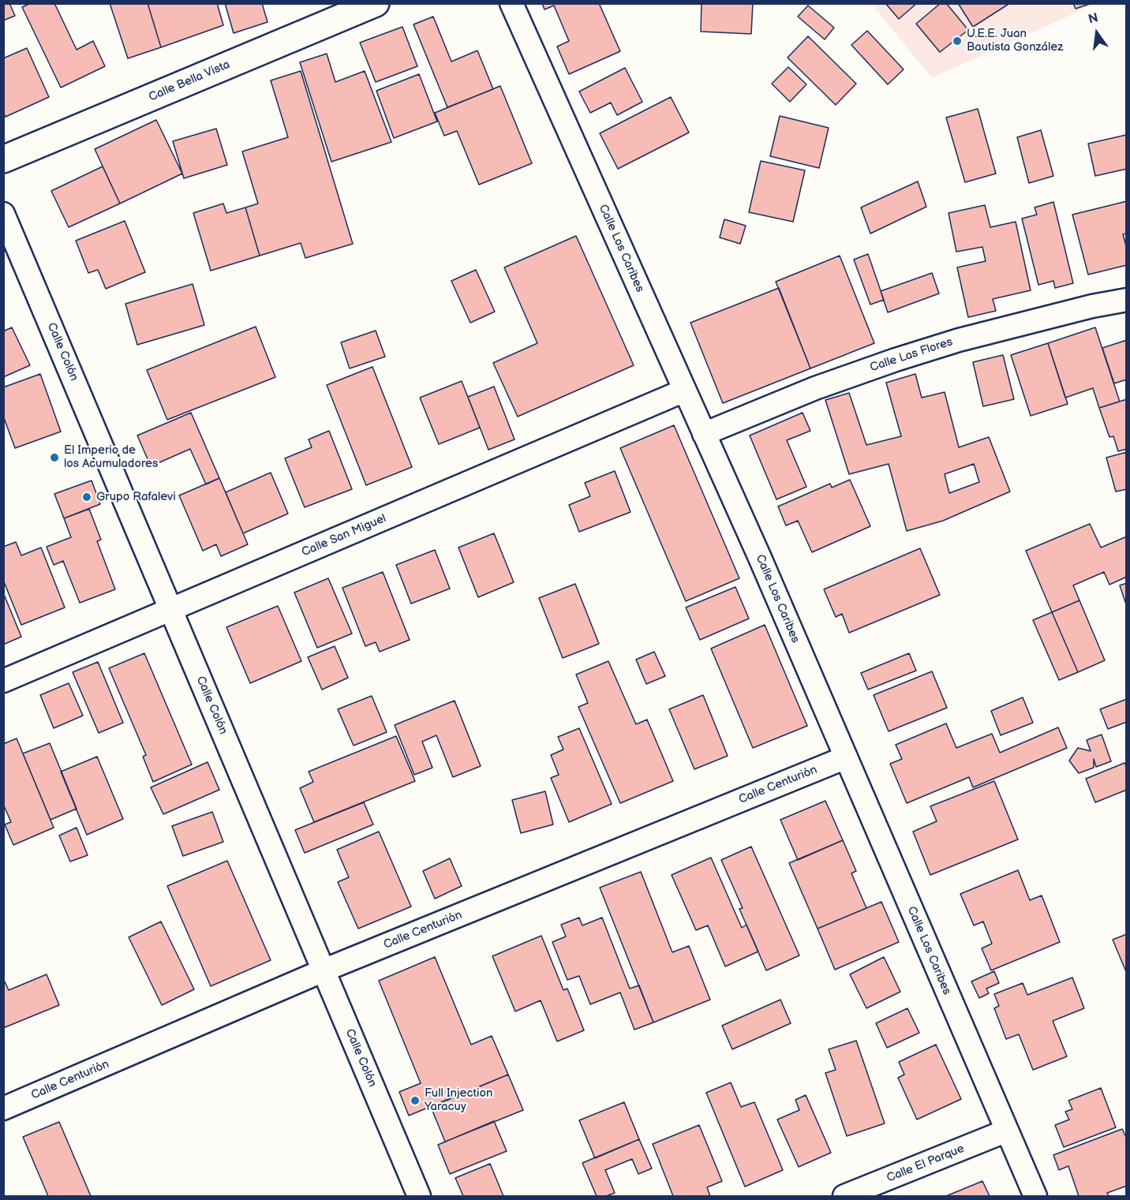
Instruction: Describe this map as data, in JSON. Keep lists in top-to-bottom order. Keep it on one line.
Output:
{"streets":{"street":["Calle Bella Vista","Calle Los Caribes","Calle Colón","Calle Las Flores","Calle San Miguel","Calle Centurión","Calle El Parque"]},"crossings":[["Calle Los Caribes","Calle Las Flores"],["Calle Los Caribes","Calle San Miguel"],["Calle Los Caribes","Calle Centurión"],["Calle Los Caribes","Calle El Parque"],["Calle Colón","Calle San Miguel"],["Calle Colón","Calle Centurión"]],"places":["U.E.E. Juan Bautista González","El Imperio de los Acumuladores","Grupo Rafalevi","Full Injection Yaracuy"],"north":"top"}
